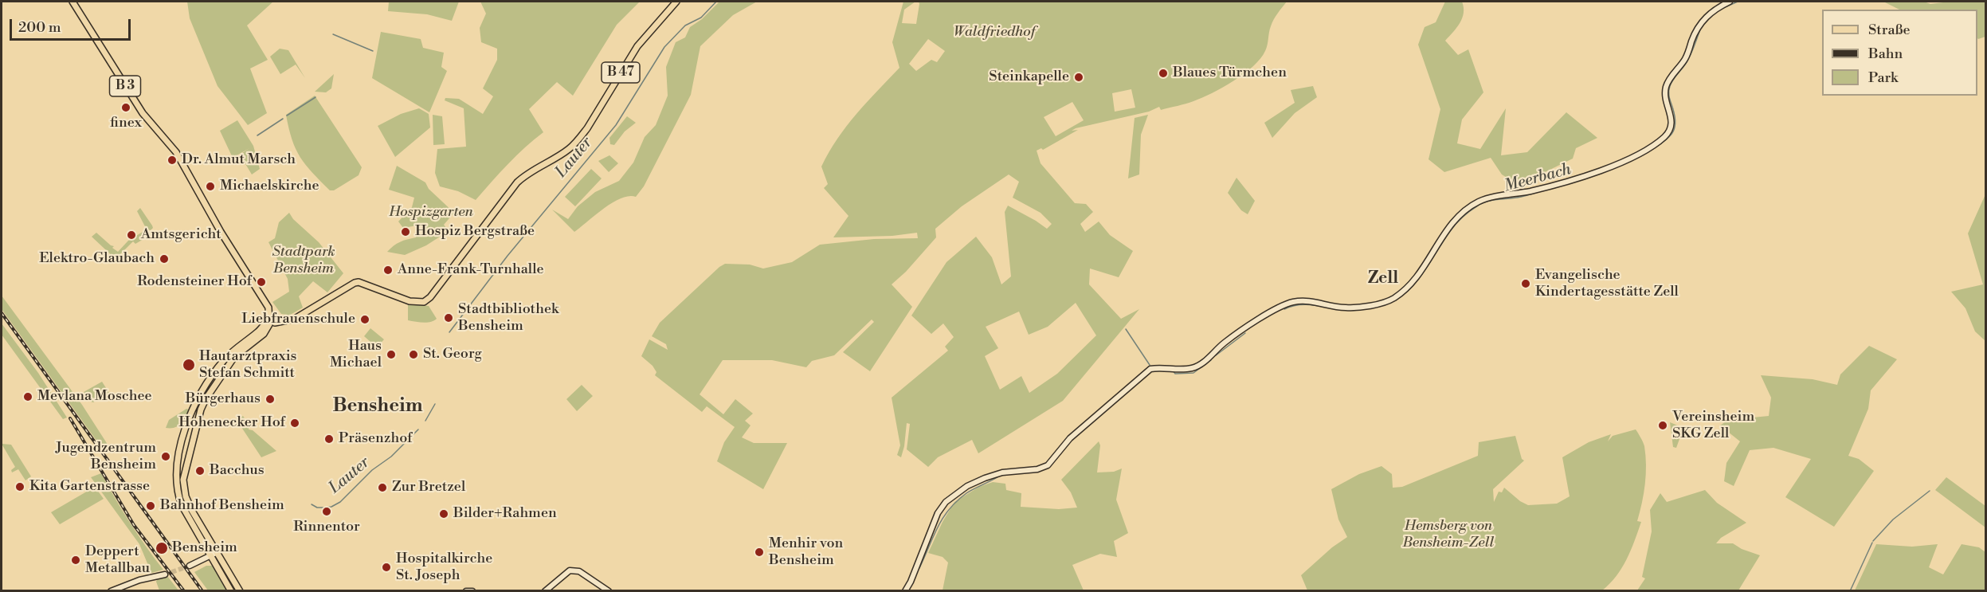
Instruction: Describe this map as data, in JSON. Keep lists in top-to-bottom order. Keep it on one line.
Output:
{"streets":{"main road":["B 47","B 3"]},"districts":["Zell","Bensheim"],"water":["Lauter","Meerbach"],"parks":["Waldfriedhof","Hospizgarten","Stadtpark Bensheim","Hemsberg von Bensheim-Zell"],"places":["Blaues Türmchen","Steinkapelle","finex","Dr. Almut Marsch","Michaelskirche","Hospiz Bergstraße","Amtsgericht","Elektro-Glaubach","Anne-Frank-Turnhalle","Rodensteiner Hof","Evangelische Kindertagesstätte Zell","Stadtbibliothek Bensheim","Liebfrauenschule","Haus Michael","St. Georg","Hautarztpraxis Stefan Schmitt","Mevlana Moschee","Bürgerhaus","Hohenecker Hof","Vereinsheim SKG Zell","Präsenzhof","Jugendzentrum Bensheim","Bacchus","Kita Gartenstrasse","Zur Bretzel","Bahnhof Bensheim","Rinnentor","Bilder+Rahmen","Bensheim","Menhir von Bensheim","Deppert Metallbau","Hospitalkirche St. Joseph"],"legend":["Straße","Bahn","Park"],"scale_bar":"200 m"}
